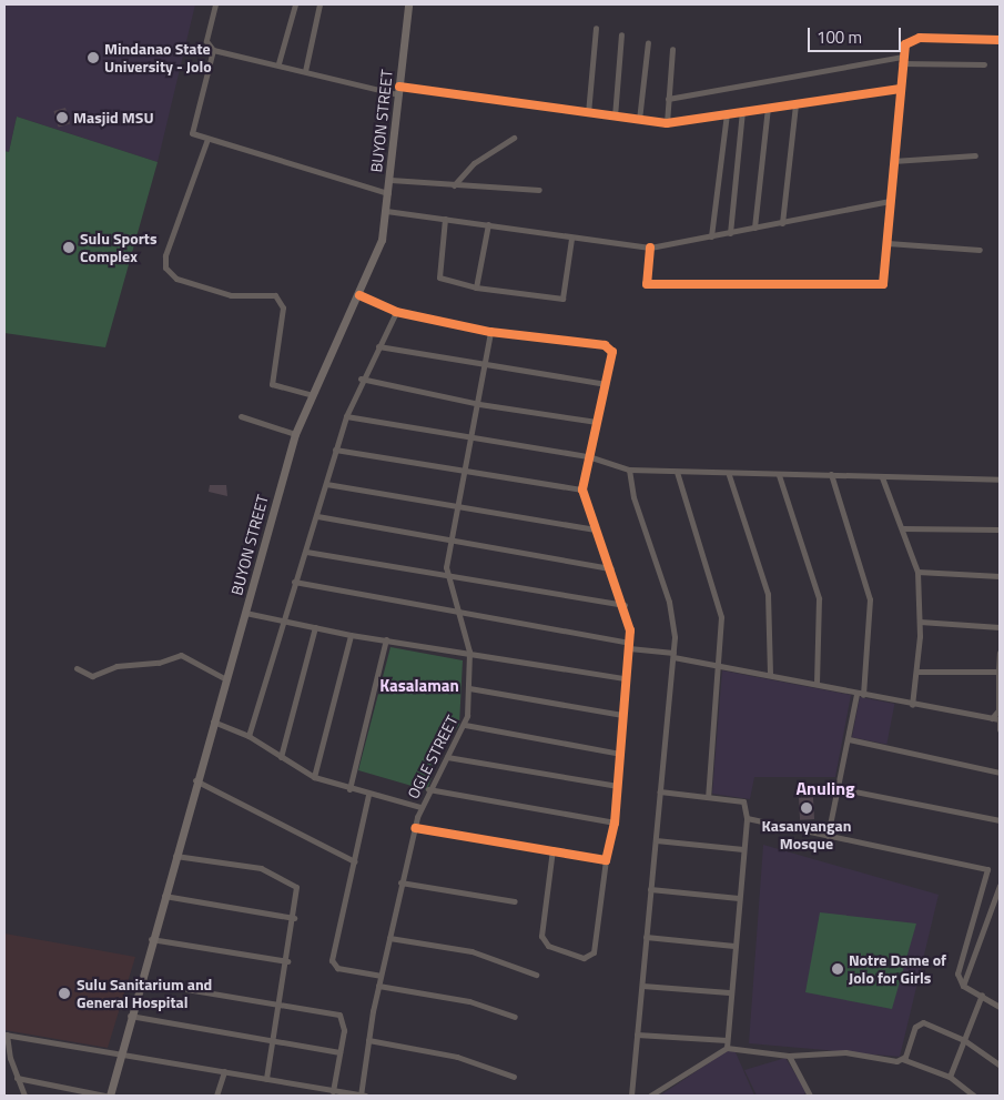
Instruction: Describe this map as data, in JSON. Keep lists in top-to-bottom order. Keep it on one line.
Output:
{"streets":{"main road":["BUYON STREET"],"street":["OGLE STREET"]},"districts":["Kasalaman","Anuling"],"places":["Mindanao State University - Jolo","Masjid MSU","Sulu Sports Complex","Kasanyangan Mosque","Notre Dame of Jolo for Girls","Sulu Sanitarium and General Hospital"],"scale_bar":"100 m"}
